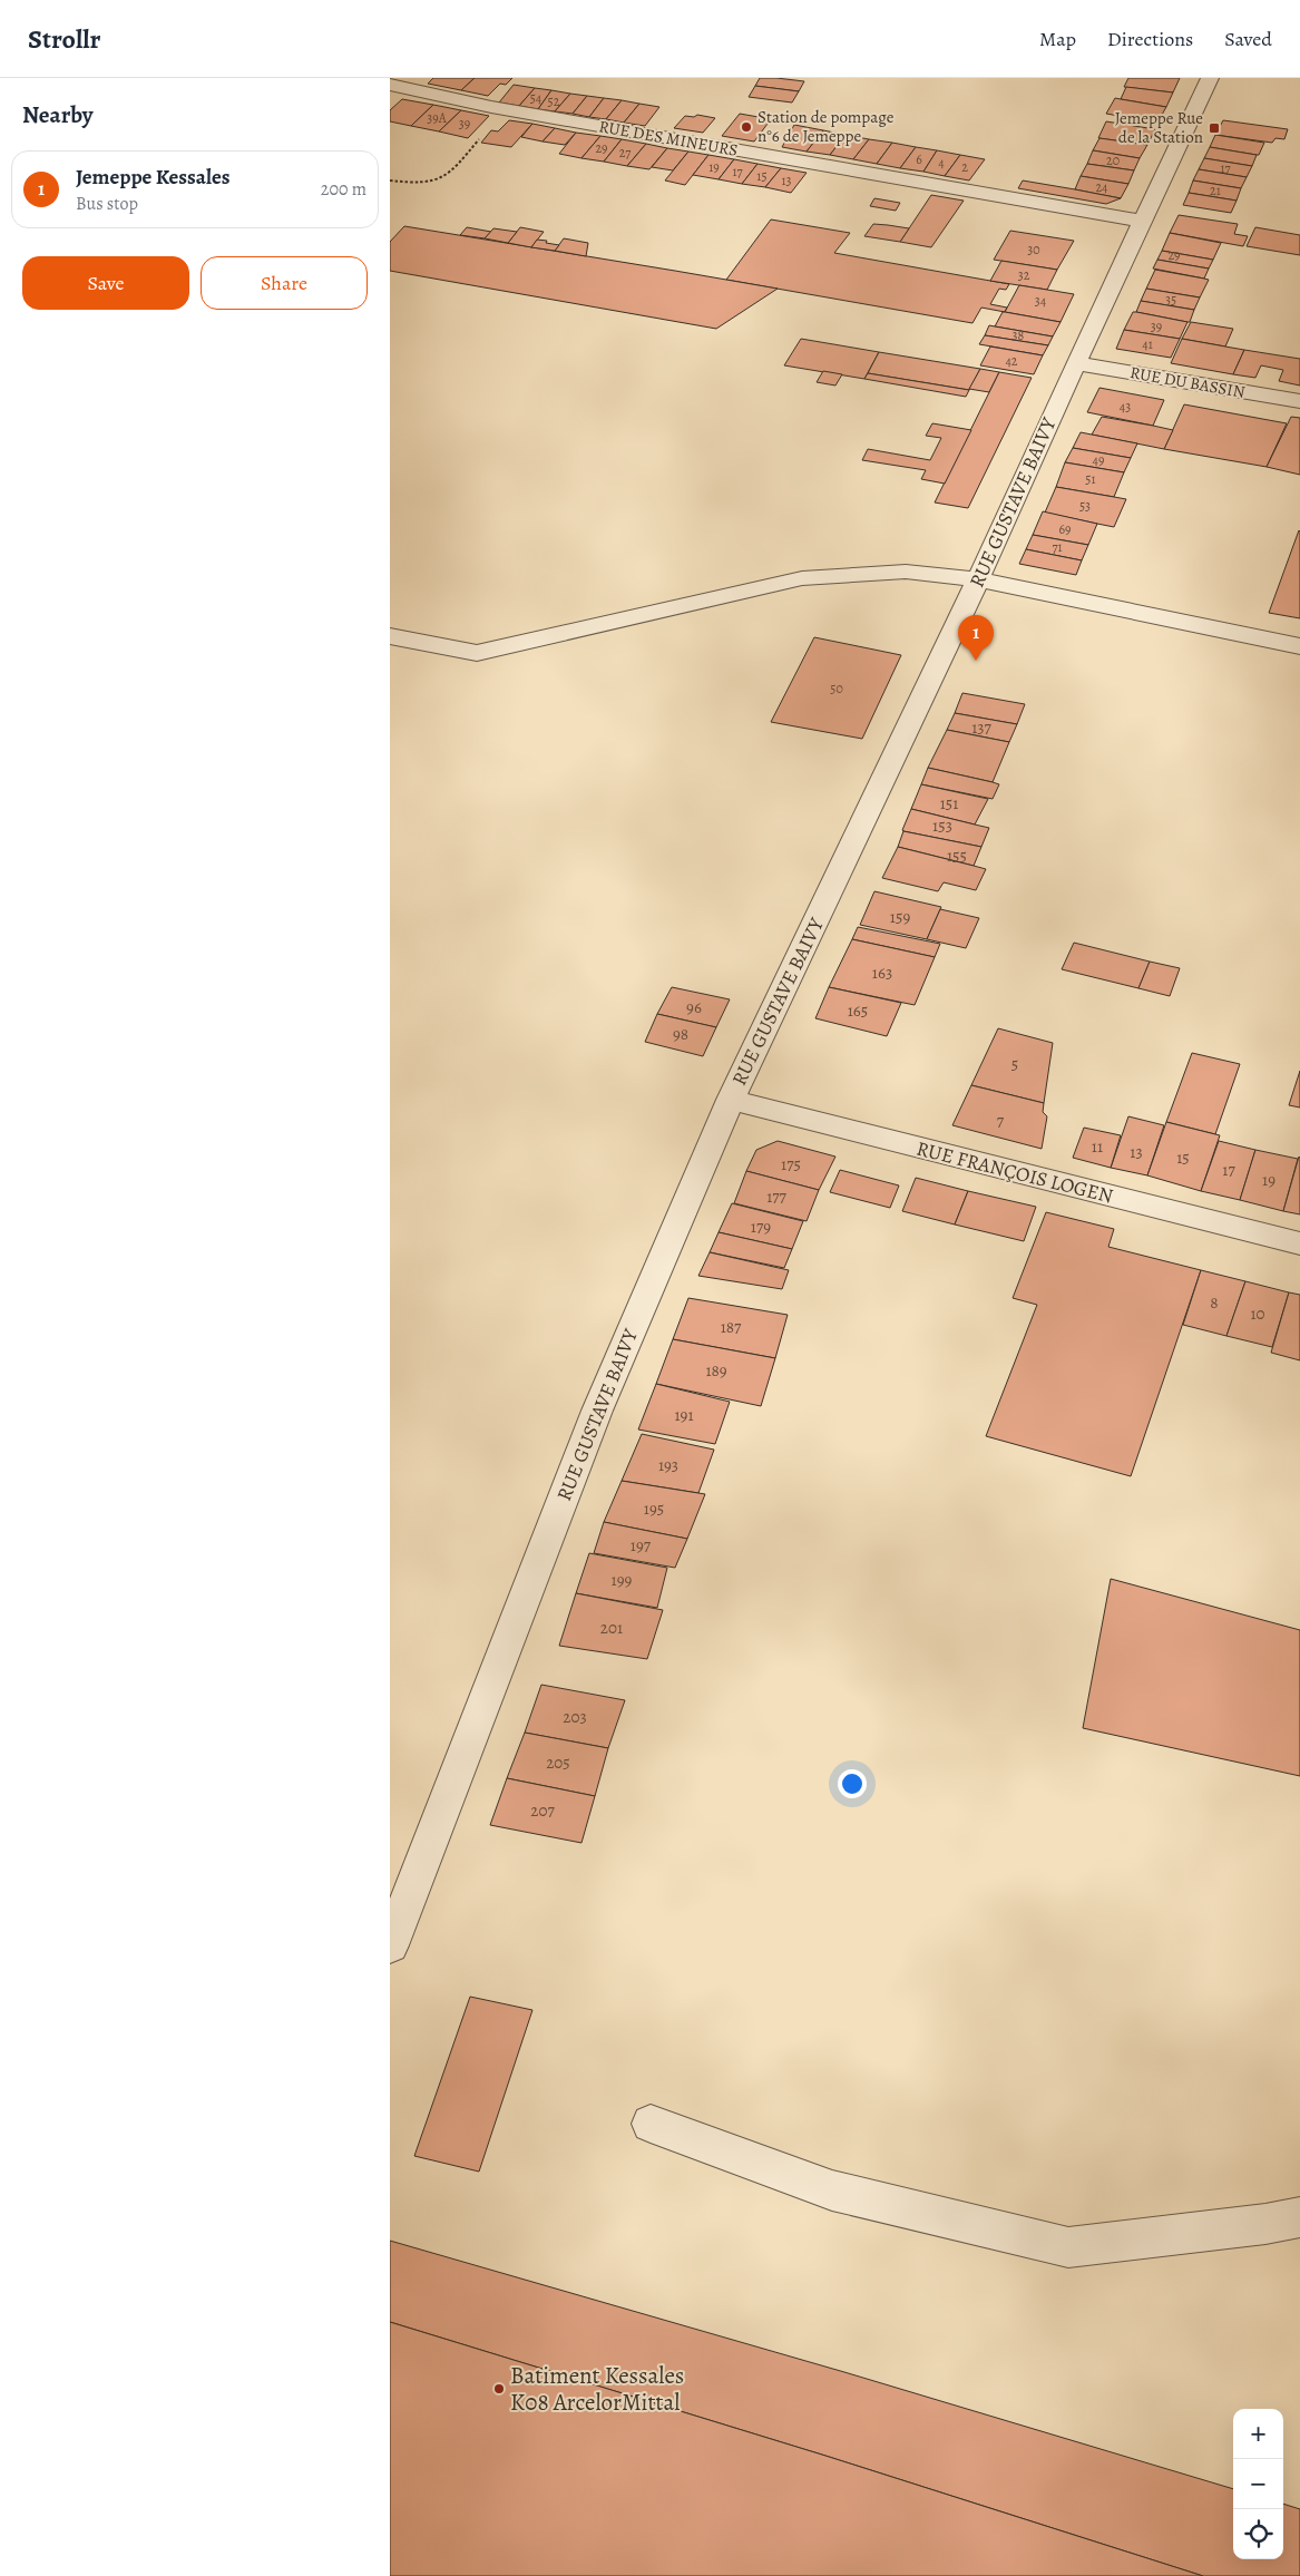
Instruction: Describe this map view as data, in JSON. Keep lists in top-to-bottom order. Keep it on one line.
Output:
{"streets":{"street":["RUE DES MINEURS","RUE DU BASSIN","RUE GUSTAVE BAIVY","RUE FRANÇOIS LOGEN"]},"crossings":[["RUE DES MINEURS","RUE GUSTAVE BAIVY"],["RUE DU BASSIN","RUE GUSTAVE BAIVY"],["RUE GUSTAVE BAIVY","RUE FRANÇOIS LOGEN"]],"places":{"other":["Station de pompage n°6 de Jemeppe","Batiment Kessales K08 ArcelorMittal"],"transit":["Jemeppe Rue de la Station"]},"house_numbers":["54","52","39A","39","29","27","6","20","4","19","2","17","17","15","13","24","21","30","29","32","35","34","39","38","41","42","43","49","51","53","69","71","50","137","151","153","155","159","163","96","165","98","5","7","11","13","15","175","17","19","177","179","8","10","187","189","191","193","195","197","199","201","203","205","207"],"page":{"header":"Strollr","nav":["Map","Directions","Saved"],"heading":"Nearby","list":[{"mark":"1","name":"Jemeppe Kessales","note":"Bus stop","value":"200 m"}],"buttons":["Save","Share"],"pins":"1","map_buttons":["+","−"]}}
